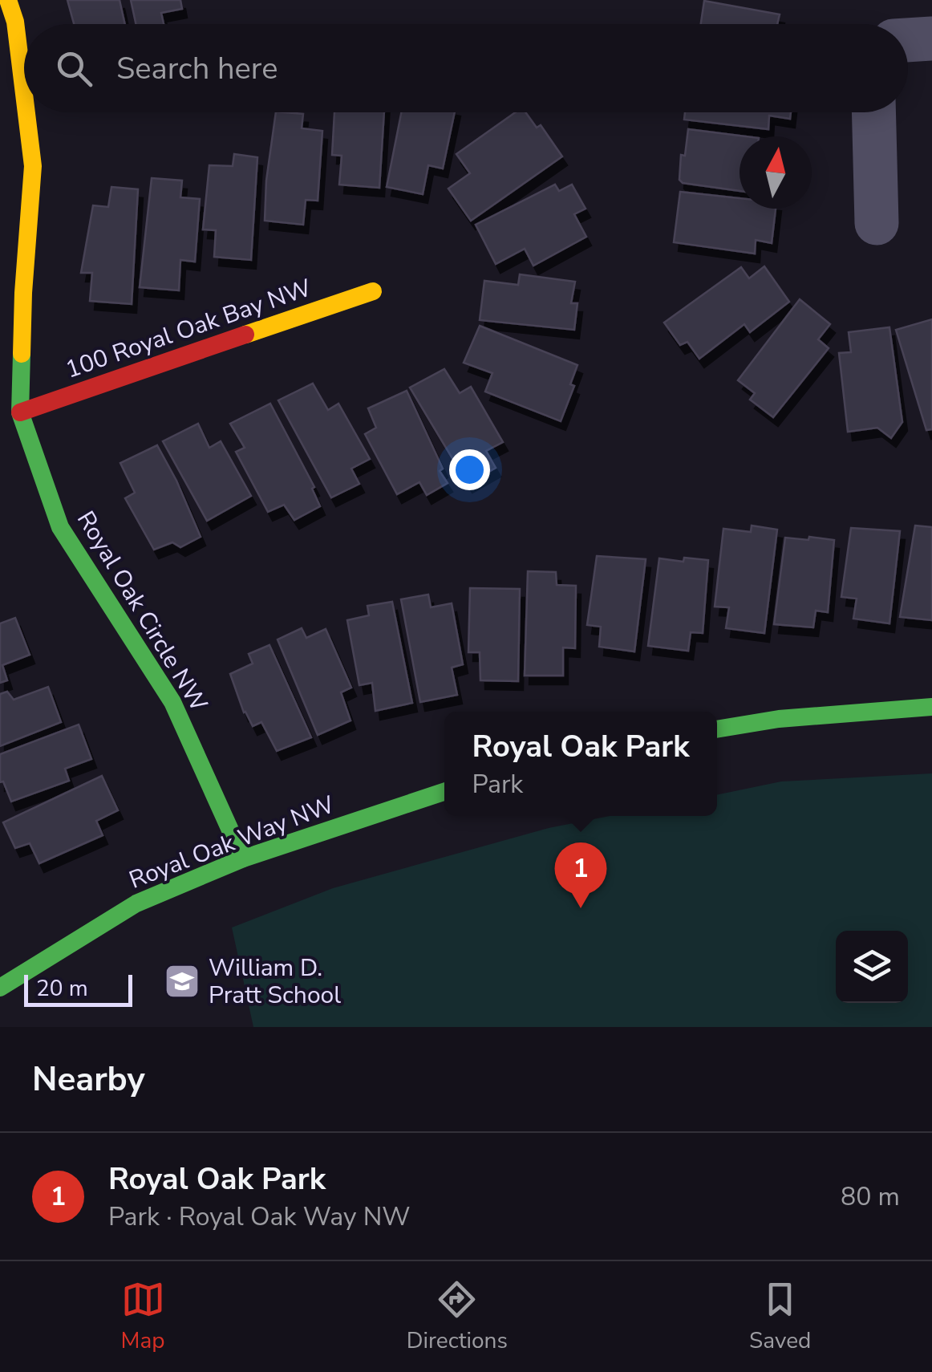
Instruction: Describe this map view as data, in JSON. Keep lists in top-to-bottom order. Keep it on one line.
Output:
{"streets":{"street":["100 Royal Oak Bay NW","Royal Oak Circle NW","Royal Oak Way NW"]},"crossings":[["100 Royal Oak Bay NW","Royal Oak Circle NW"],["Royal Oak Circle NW","Royal Oak Way NW"]],"places":{"school or university":["William D. Pratt School"]},"scale_bar":"20 m","north":"top","page":{"search":"Search here","popup":["Royal Oak Park","Park"],"pins":"1","scale":"20 m","heading":"Nearby","list":[{"mark":"1","name":"Royal Oak Park","note":"Park · Royal Oak Way NW","value":"80 m"}],"nav":["Map","Directions","Saved"]}}
